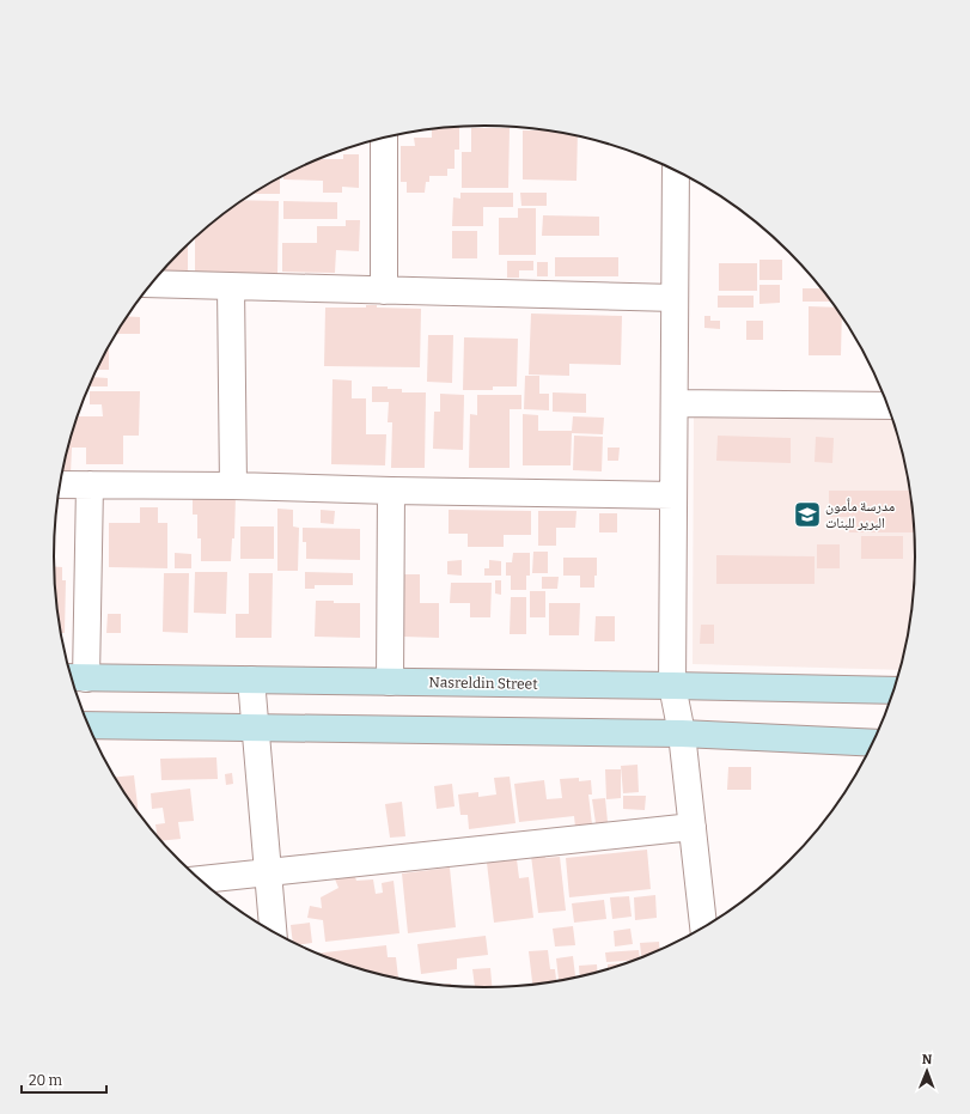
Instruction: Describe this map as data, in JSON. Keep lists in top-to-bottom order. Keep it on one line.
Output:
{"streets":{"street":["Nasreldin Street"]},"places":{"school or university":["مدرسة مأمون البرير للبنات"]},"scale_bar":"20 m","north":"top"}
